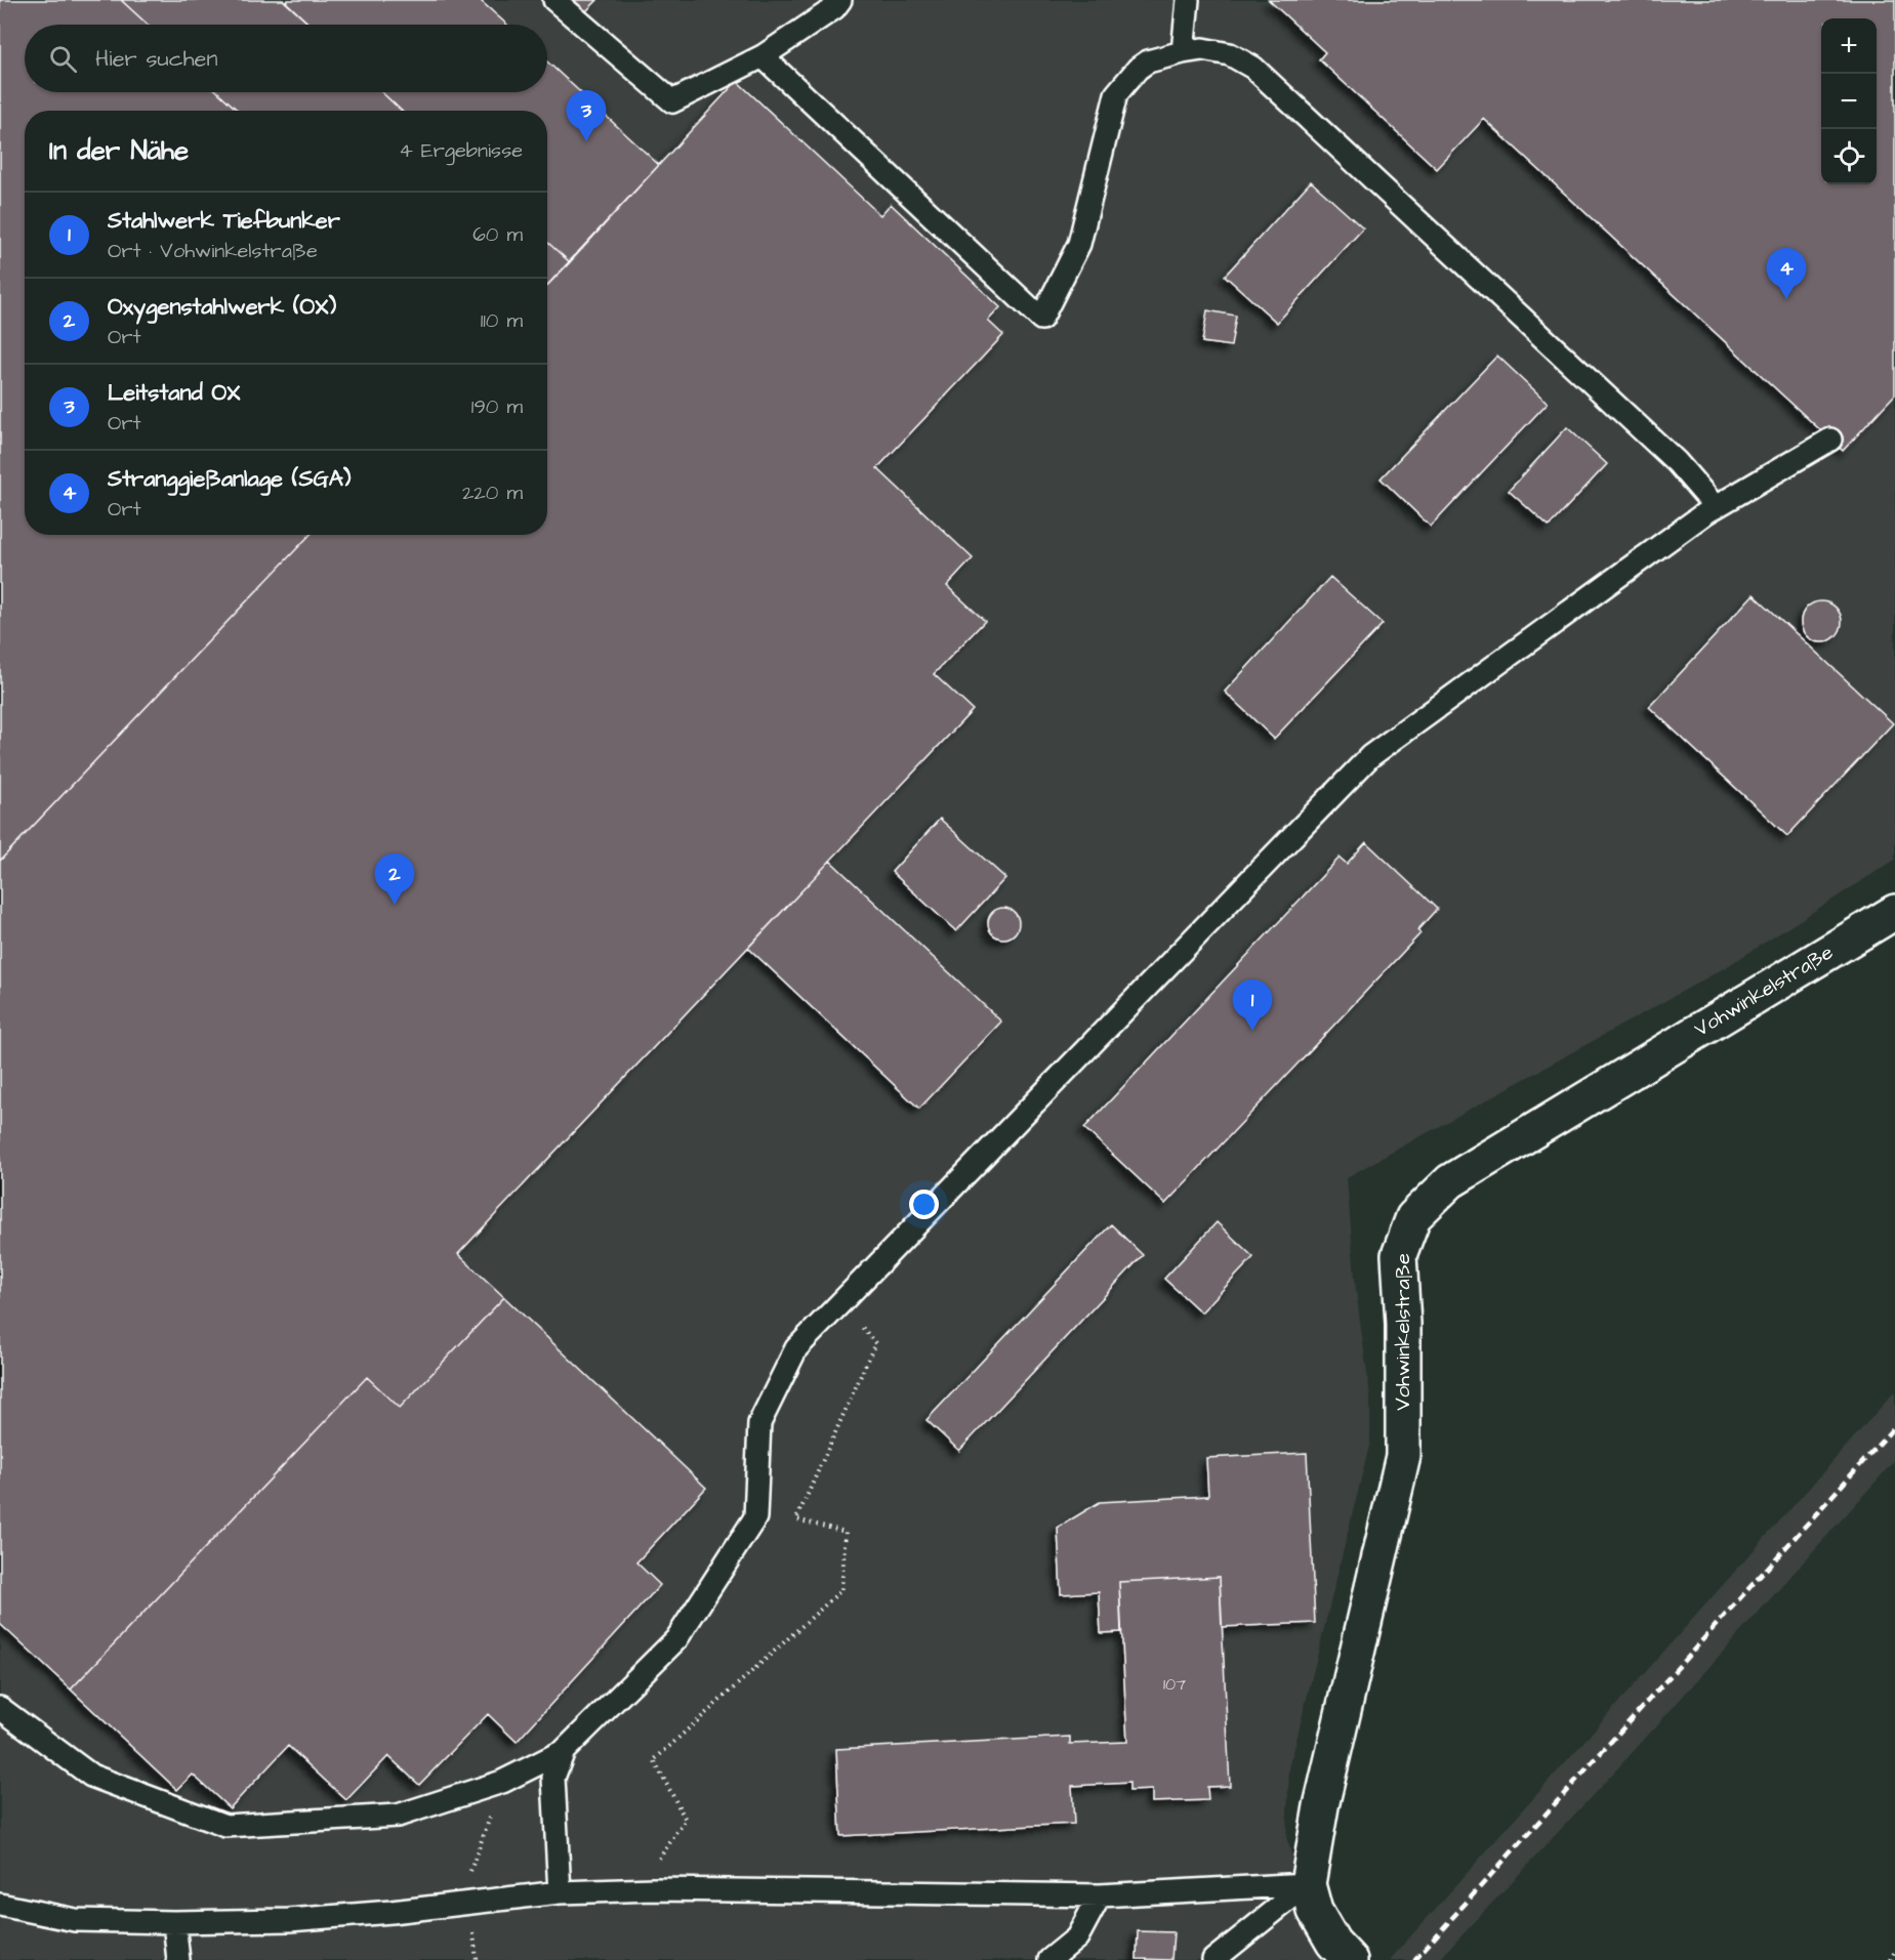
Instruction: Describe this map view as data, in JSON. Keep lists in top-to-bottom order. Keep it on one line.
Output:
{"streets":{"street":["Vohwinkelstraße"]},"house_numbers":["107"],"page":{"map_buttons":["+","−"],"search":"Hier suchen","pins":["3","4","2","1"],"heading":["In der Nähe","4 Ergebnisse"],"list":[{"mark":"1","name":"Stahlwerk Tiefbunker","note":"Ort · Vohwinkelstraße","value":"60 m"},{"mark":"2","name":"Oxygenstahlwerk (OX)","note":"Ort","value":"110 m"},{"mark":"3","name":"Leitstand OX","note":"Ort","value":"190 m"},{"mark":"4","name":"Stranggießanlage (SGA)","note":"Ort","value":"220 m"}]}}
